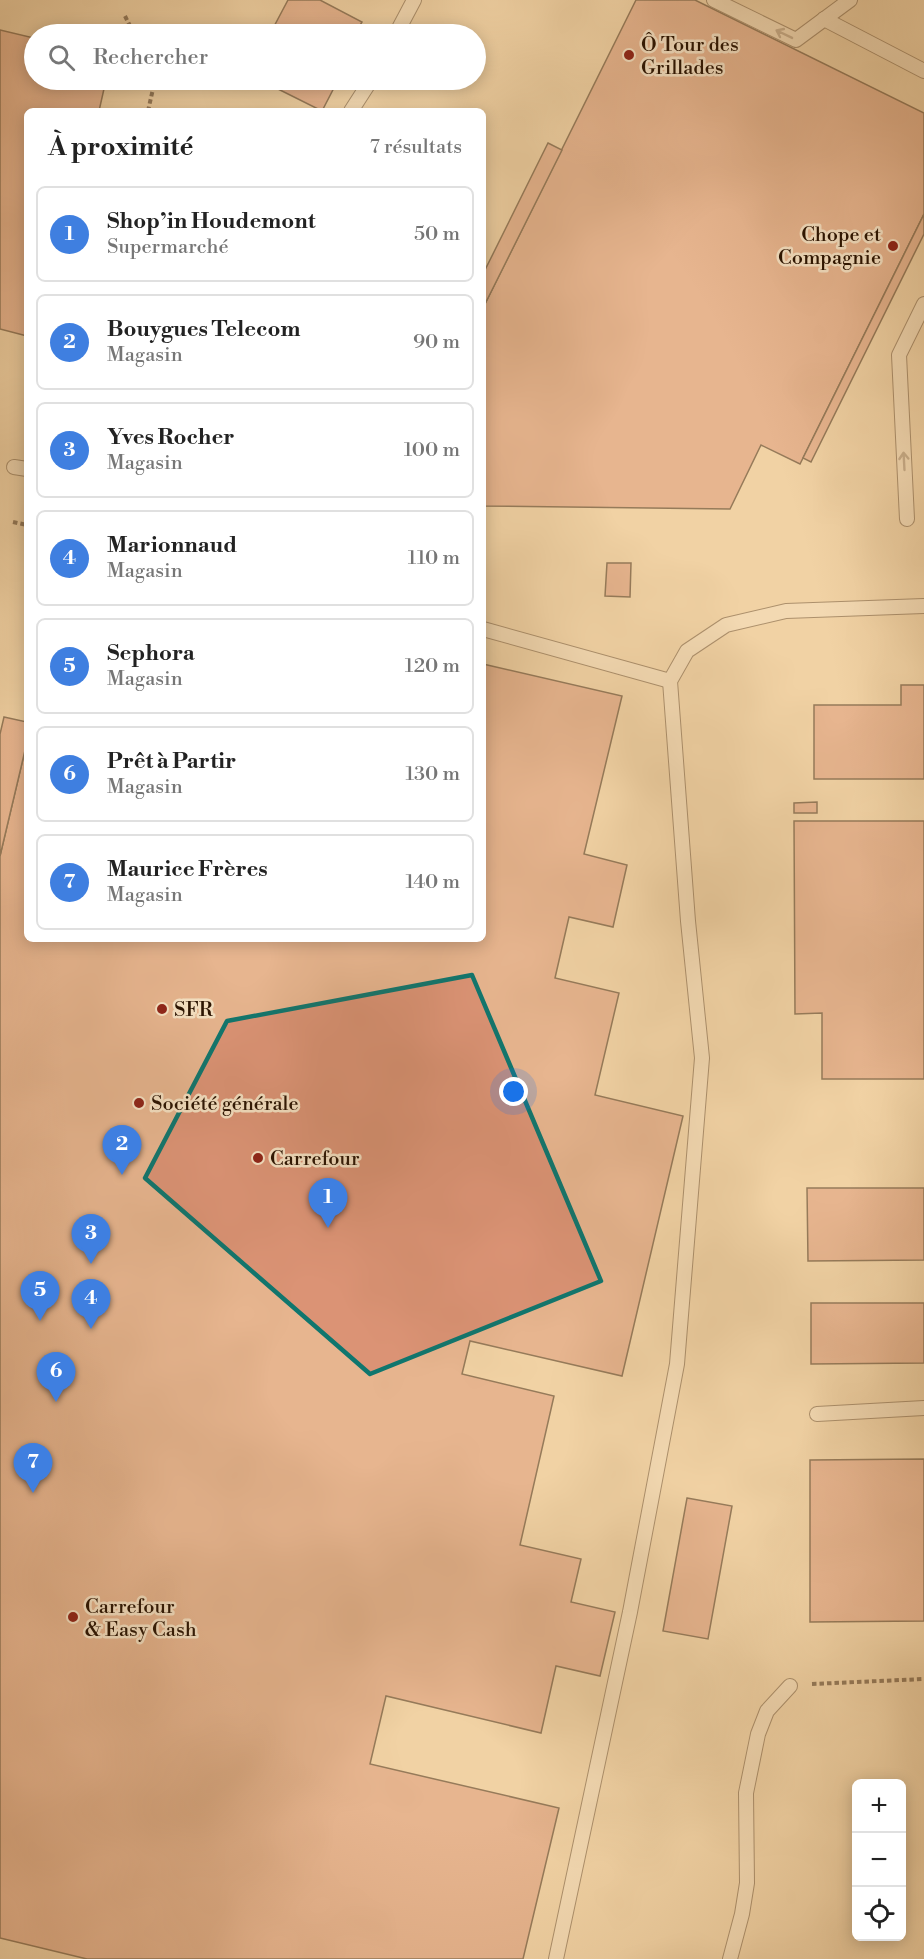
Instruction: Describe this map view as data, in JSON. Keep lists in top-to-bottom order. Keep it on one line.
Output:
{"places":["Ô Tour des Grillades","Chope et Compagnie","SFR","Société générale","Carrefour","Carrefour & Easy Cash"],"page":{"search":"Rechercher","heading":["À proximité","7 résultats"],"list":[{"mark":"1","name":"Shop’in Houdemont","note":"Supermarché","value":"50 m"},{"mark":"2","name":"Bouygues Telecom","note":"Magasin","value":"90 m"},{"mark":"3","name":"Yves Rocher","note":"Magasin","value":"100 m"},{"mark":"4","name":"Marionnaud","note":"Magasin","value":"110 m"},{"mark":"5","name":"Sephora","note":"Magasin","value":"120 m"},{"mark":"6","name":"Prêt à Partir","note":"Magasin","value":"130 m"},{"mark":"7","name":"Maurice Frères","note":"Magasin","value":"140 m"}],"pins":["2","1","3","5","4","6","7"],"map_buttons":["+","−"]}}
